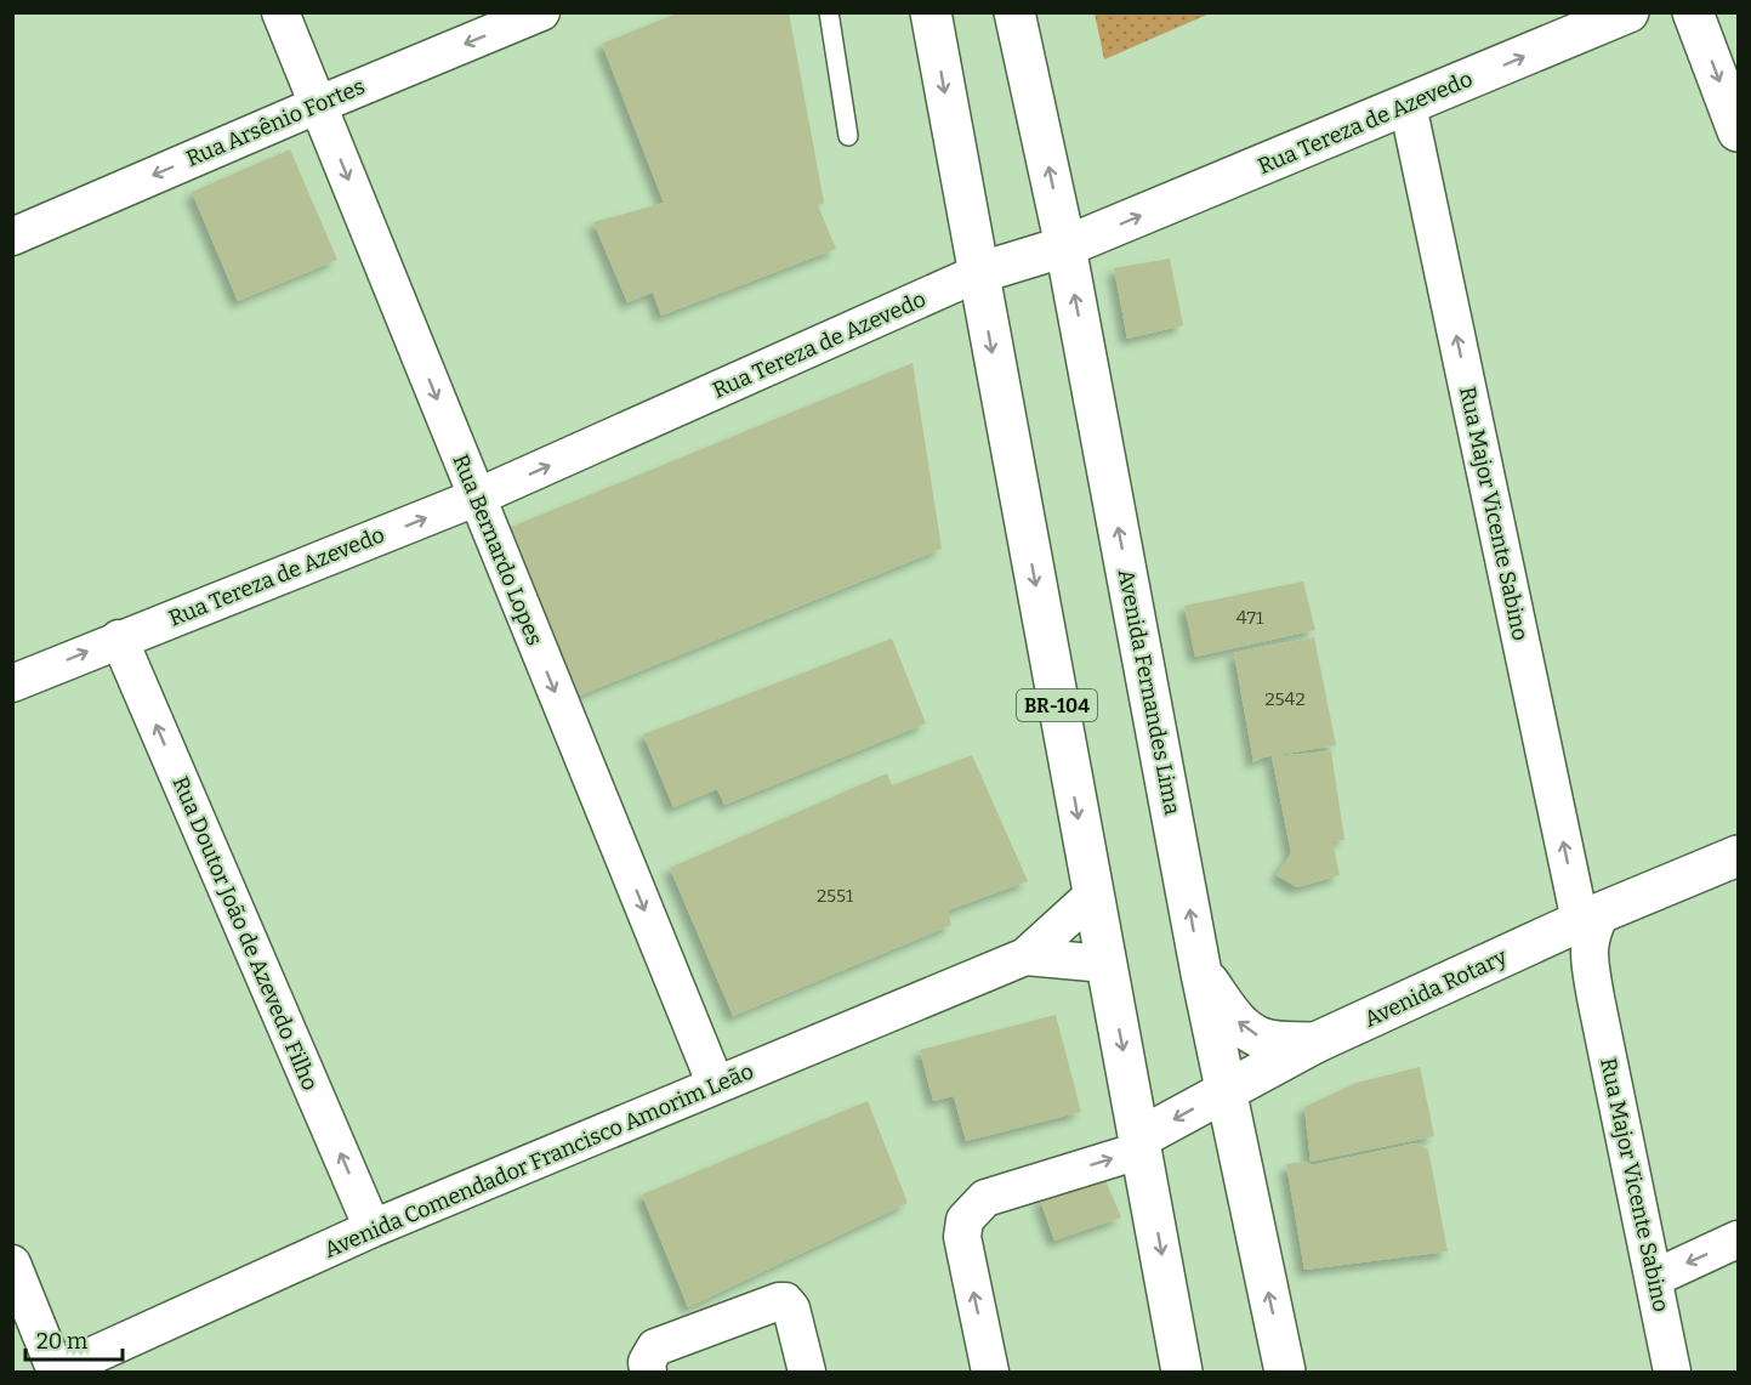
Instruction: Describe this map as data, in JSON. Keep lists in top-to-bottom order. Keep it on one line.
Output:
{"streets":{"main road":["Rua Tereza de Azevedo","Avenida Fernandes Lima","BR-104","Avenida Rotary"],"street":["Rua Arsênio Fortes","Rua Major Vicente Sabino","Rua Bernardo Lopes","Rua Doutor João de Azevedo Filho","Avenida Comendador Francisco Amorim Leão"]},"crossings":[["Rua Arsênio Fortes","Rua Bernardo Lopes"],["Rua Tereza de Azevedo","Rua Major Vicente Sabino"],["Rua Tereza de Azevedo","Rua Bernardo Lopes"],["Rua Tereza de Azevedo","Avenida Fernandes Lima"],["Rua Tereza de Azevedo","BR-104"],["Rua Tereza de Azevedo","Rua Doutor João de Azevedo Filho"],["Rua Major Vicente Sabino","Avenida Rotary"],["Rua Bernardo Lopes","Avenida Comendador Francisco Amorim Leão"],["Avenida Fernandes Lima","Avenida Rotary"],["BR-104","Avenida Rotary"],["BR-104","Avenida Comendador Francisco Amorim Leão"],["Rua Doutor João de Azevedo Filho","Avenida Comendador Francisco Amorim Leão"]],"one_way":["Rua Arsênio Fortes","Rua Tereza de Azevedo","Rua Major Vicente Sabino","Rua Bernardo Lopes","Rua Doutor João de Azevedo Filho"],"house_numbers":["471","2542","2551"],"scale_bar":"20 m"}
